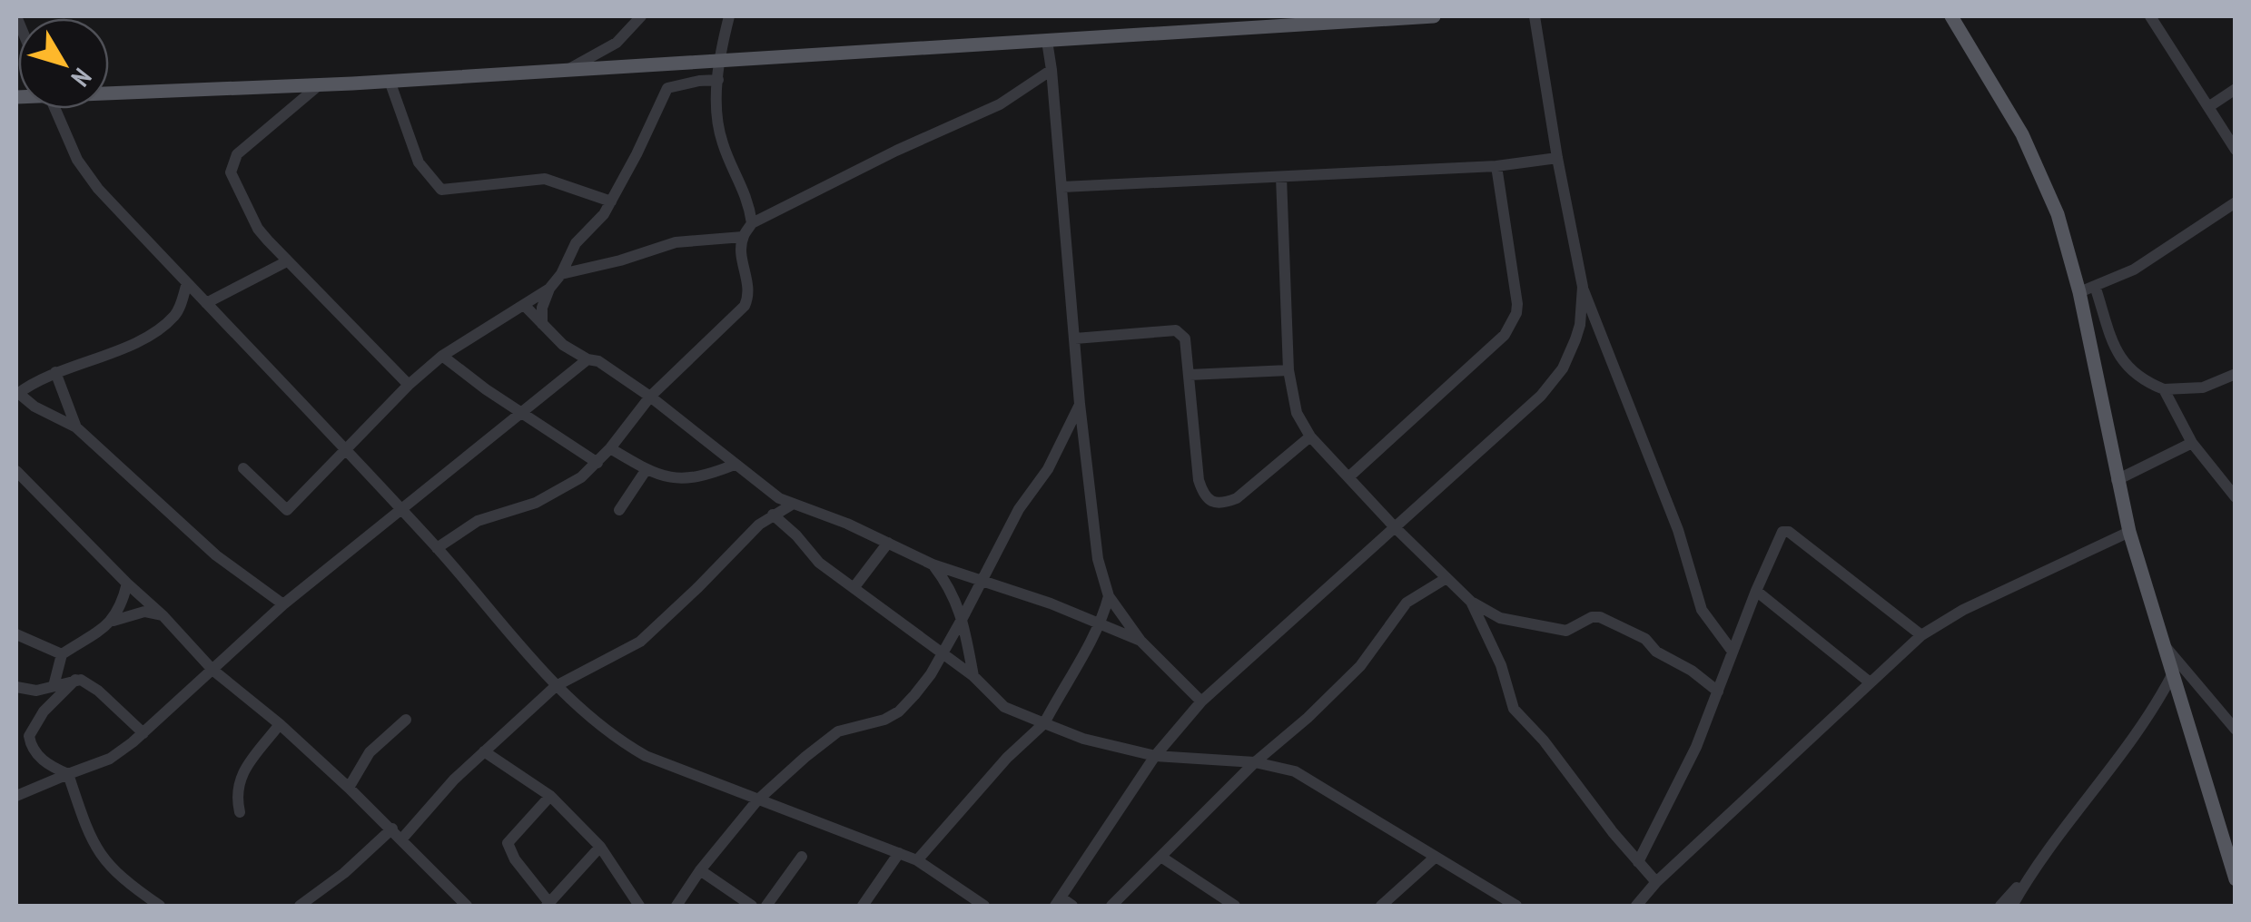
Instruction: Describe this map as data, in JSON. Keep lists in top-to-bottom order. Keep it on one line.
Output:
{"north":"bottom right"}
